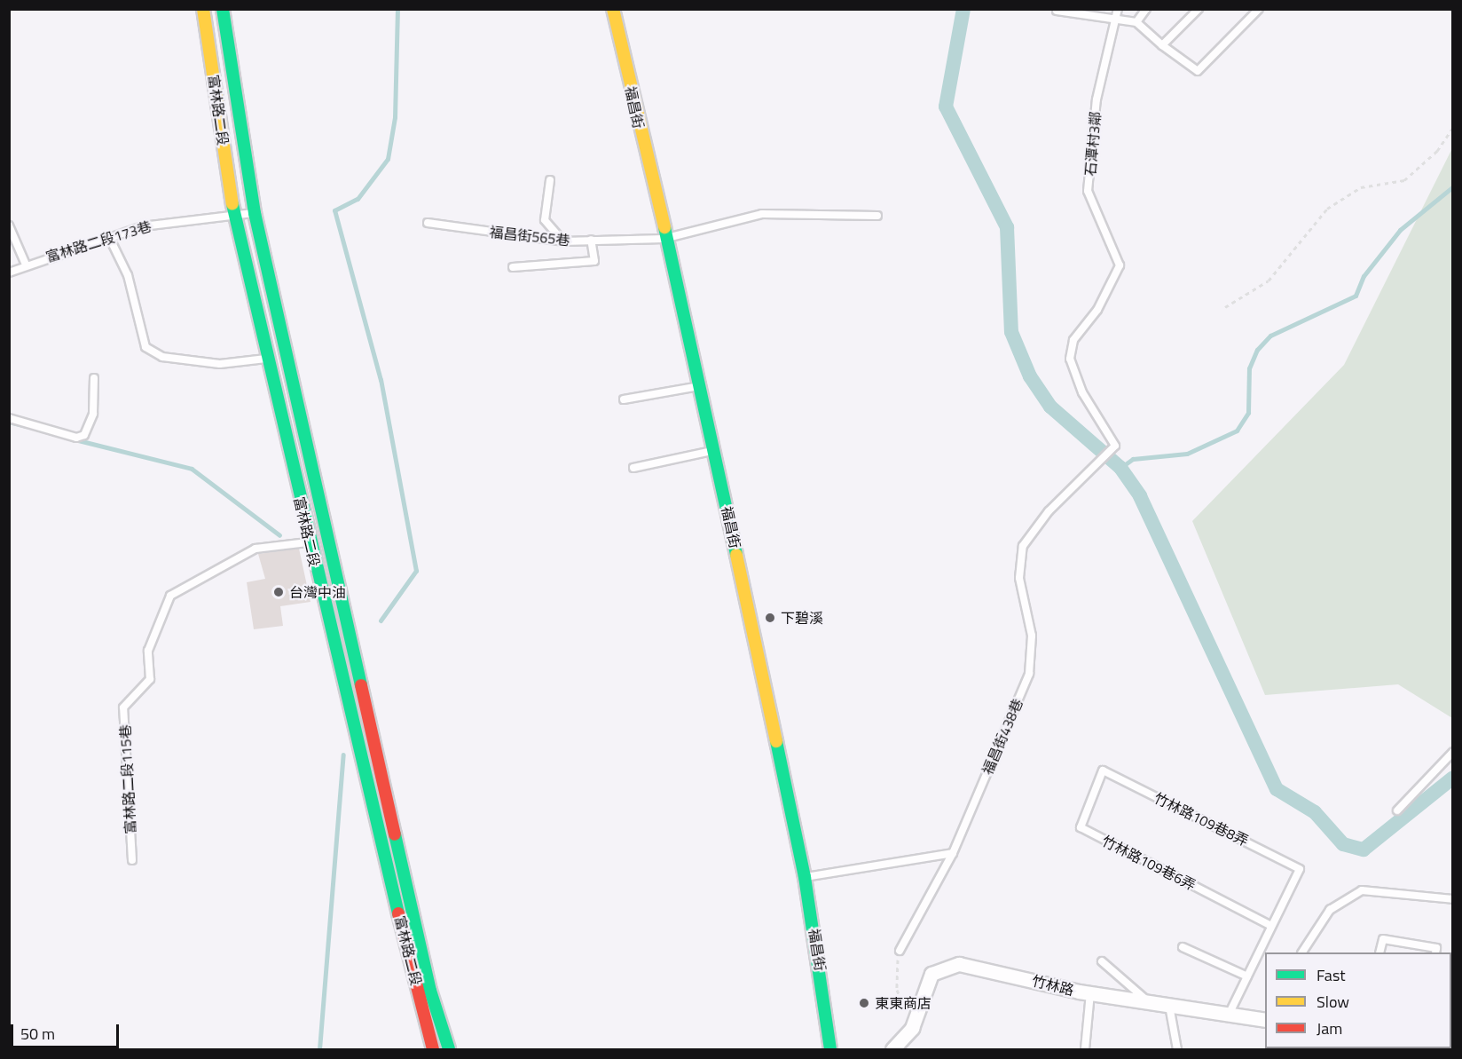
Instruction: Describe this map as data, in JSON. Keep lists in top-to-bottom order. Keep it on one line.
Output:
{"streets":{"main road":["福昌街","富林路二段"],"street":["竹林路"],"lane":["石潭村3鄰","福昌街565巷","富林路二段173巷","福昌街438巷","富林路二段115巷","竹林路109巷8弄","竹林路109巷6弄"]},"crossings":[["福昌街","福昌街565巷"],["富林路二段","富林路二段173巷"],["富林路二段","富林路二段115巷"],["石潭村3鄰","福昌街438巷"],["竹林路109巷8弄","竹林路109巷6弄"]],"places":["台灣中油","下碧溪","東東商店"],"legend":["Fast","Slow","Jam"],"scale_bar":"50 m"}
